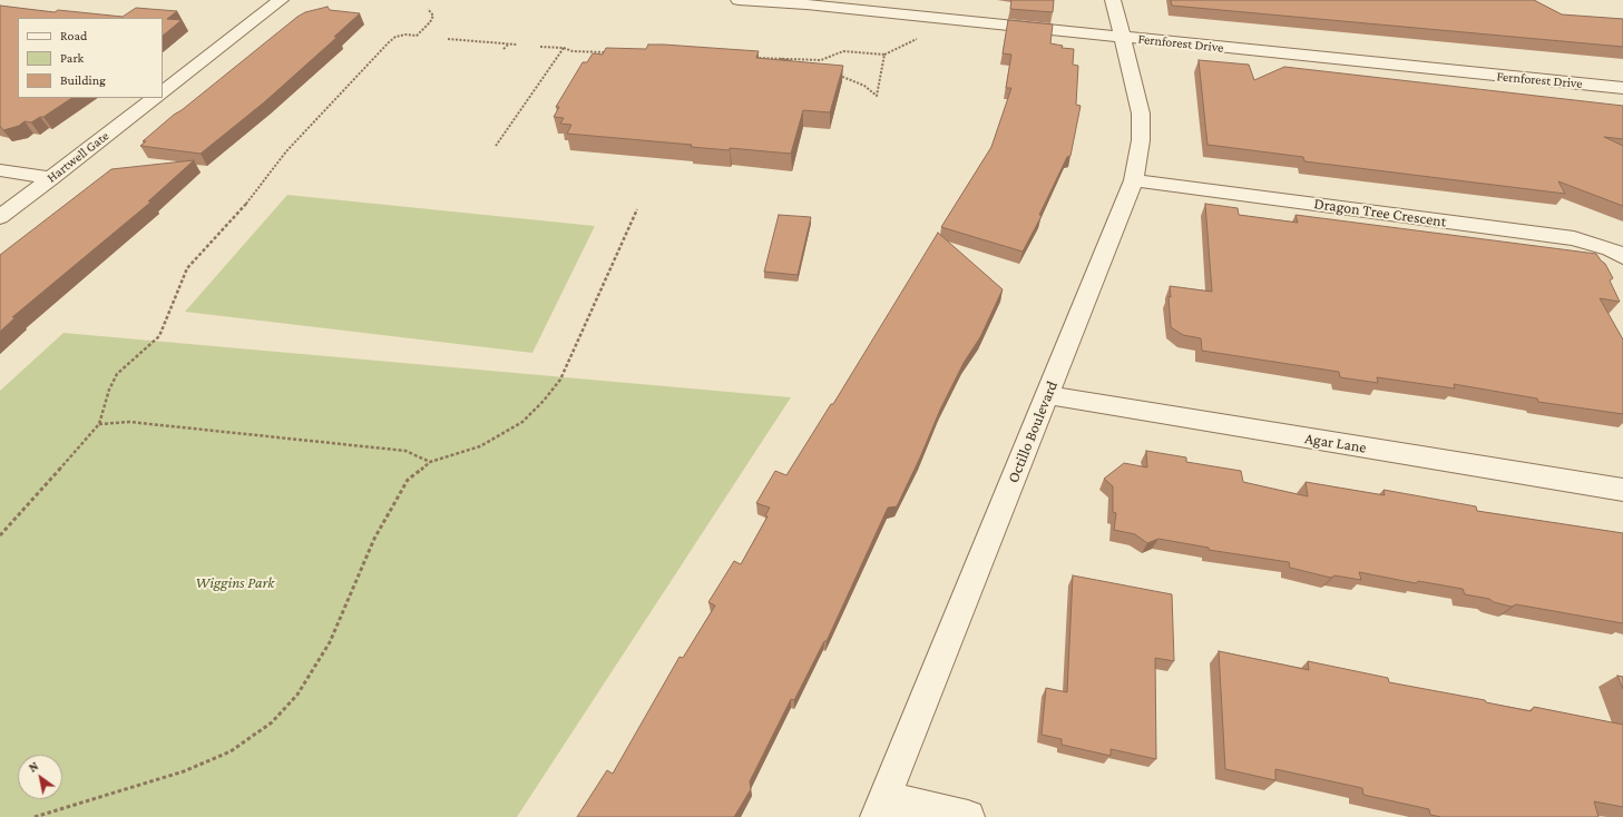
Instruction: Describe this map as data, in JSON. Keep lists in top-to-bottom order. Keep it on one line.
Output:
{"streets":{"street":["Fernforest Drive","Hartwell Gate","Dragon Tree Crescent","Octillo Boulevard","Agar Lane"]},"crossings":[["Fernforest Drive","Octillo Boulevard"],["Dragon Tree Crescent","Octillo Boulevard"],["Octillo Boulevard","Agar Lane"]],"parks":["Wiggins Park"],"legend":["Road","Park","Building"],"north":"top left"}
